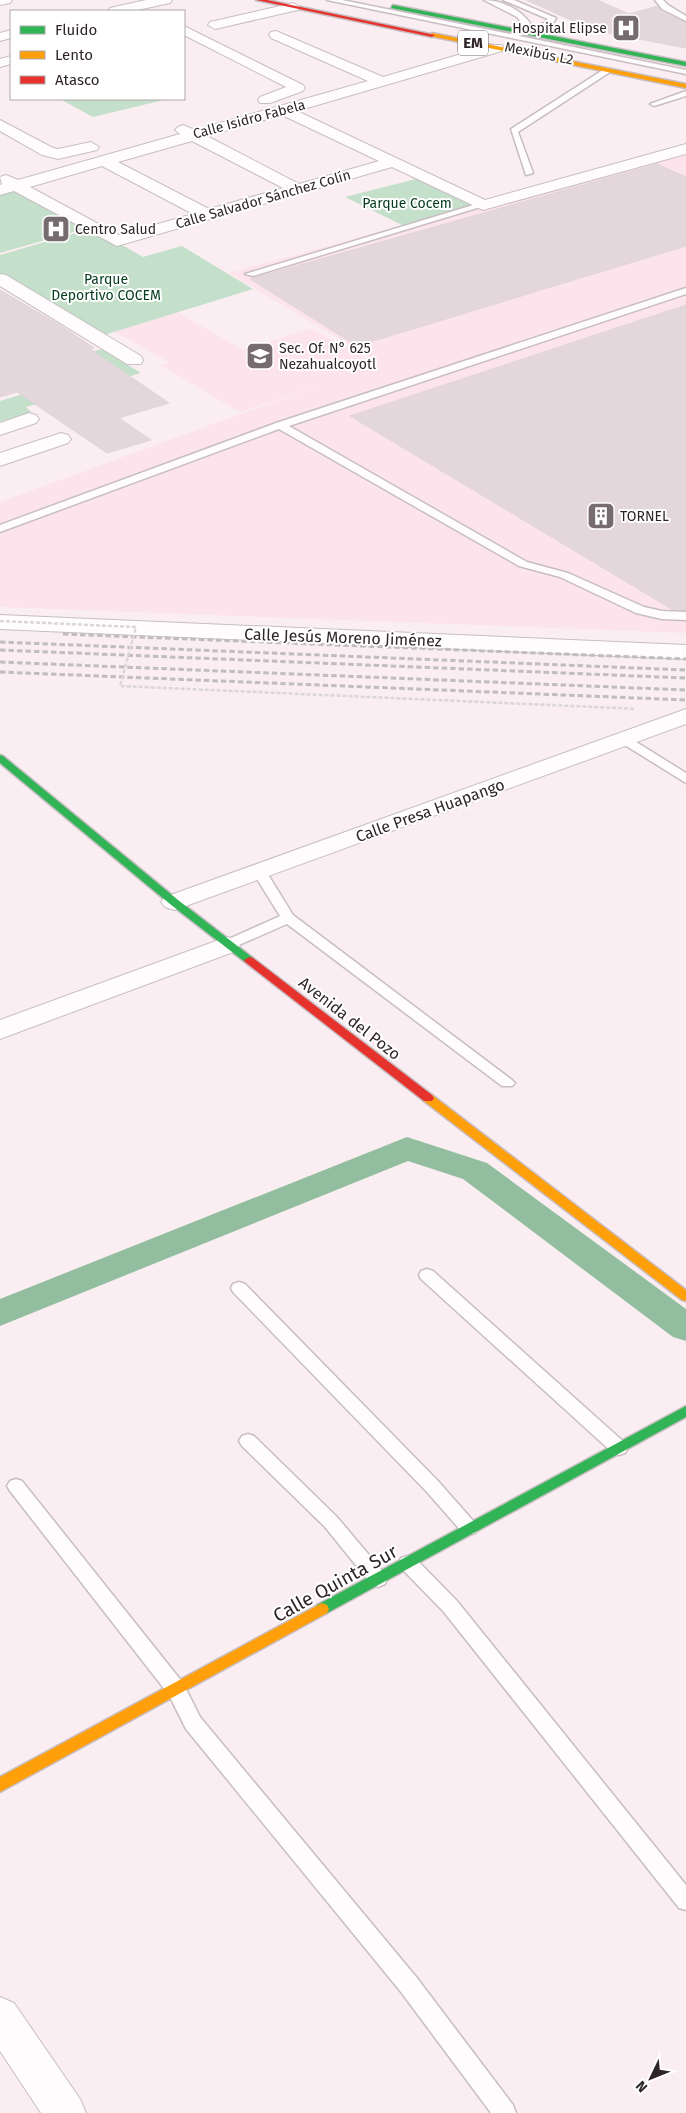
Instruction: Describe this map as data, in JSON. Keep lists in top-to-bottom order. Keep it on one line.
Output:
{"streets":{"street":["EM","Calle Isidro Fabela","Calle Salvador Sánchez Colín","Calle Jesús Moreno Jiménez","Calle Presa Huapango","Avenida del Pozo","Calle Quinta Sur"],"lane":["Mexibús L2"]},"crossings":[["EM","Mexibús L2"],["EM","Calle Isidro Fabela"],["Mexibús L2","Calle Isidro Fabela"],["Calle Isidro Fabela","Calle Salvador Sánchez Colín"],["Calle Presa Huapango","Avenida del Pozo"]],"parks":["Parque Cocem","Parque Deportivo COCEM"],"places":{"hospital":["Hospital Elipse","Centro Salud"],"school or university":["Sec. Of. N° 625 Nezahualcoyotl"],"building":["TORNEL"]},"legend":["Fluido","Lento","Atasco"],"north":"bottom left"}
